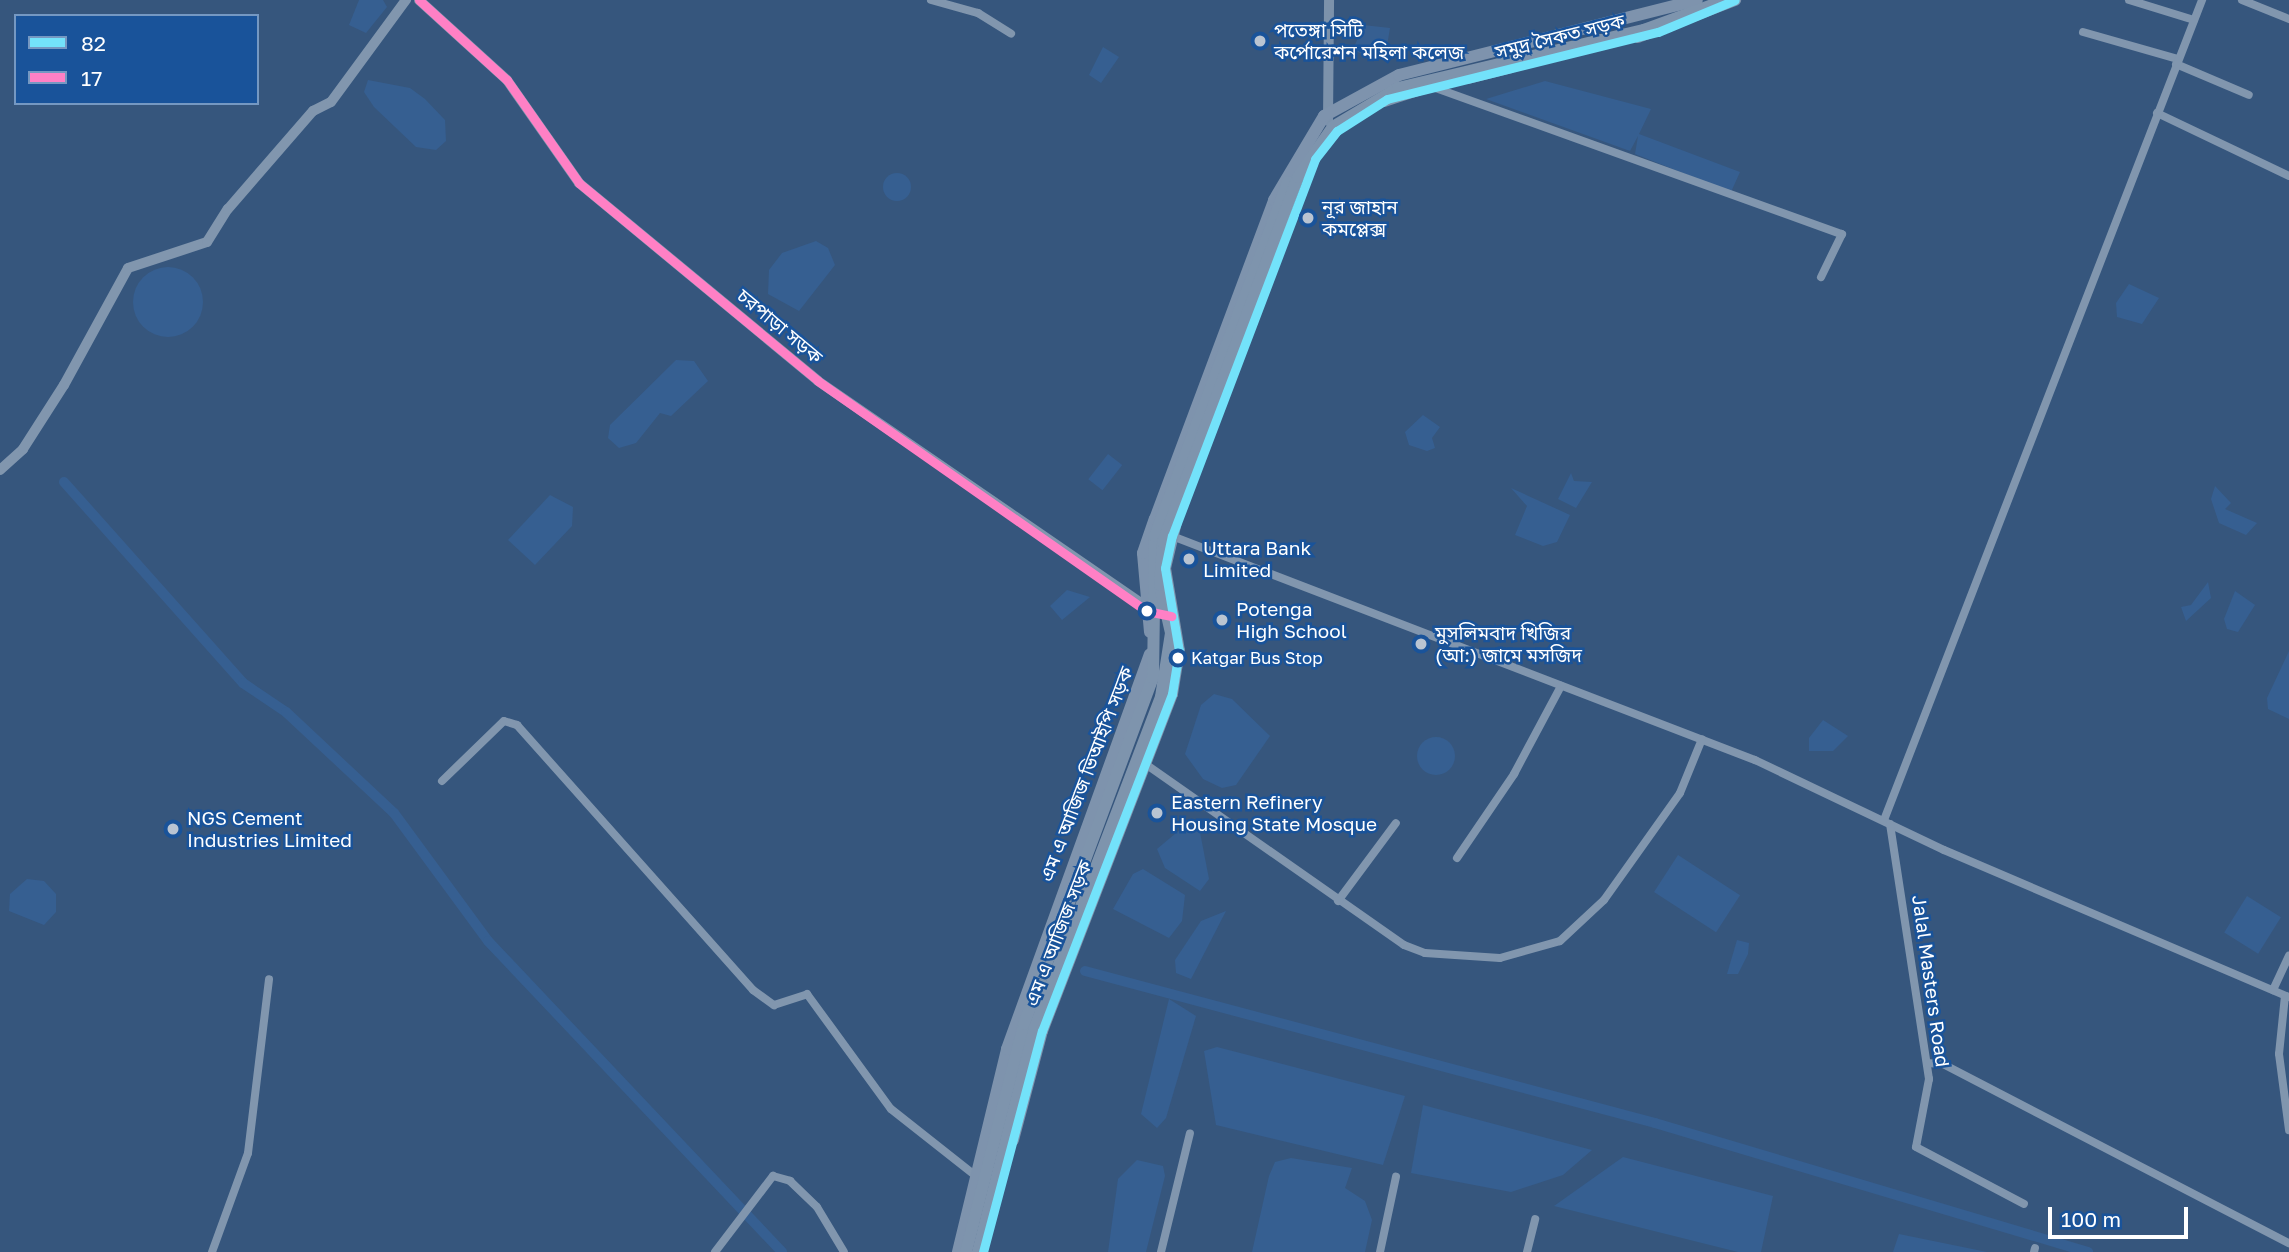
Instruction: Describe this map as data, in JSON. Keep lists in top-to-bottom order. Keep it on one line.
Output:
{"streets":{"main road":["সমুদ্র সৈকত সড়ক","এম এ আজিজ ভিআইপি সড়ক","এম এ আজিজ সড়ক"],"street":["চরপাড়া সড়ক","Jalal Masters Road"]},"crossings":[["সমুদ্র সৈকত সড়ক","এম এ আজিজ ভিআইপি সড়ক"],["চরপাড়া সড়ক","এম এ আজিজ ভিআইপি সড়ক"],["চরপাড়া সড়ক","এম এ আজিজ সড়ক"]],"places":["পতেঙ্গা সিটি কর্পোরেশন মহিলা কলেজ","নূর জাহান কমপ্লেক্স","Uttara Bank Limited","Potenga High School","মুসলিমবাদ খিজির (আ:) জামে মসজিদ","Katgar Bus Stop","Eastern Refinery Housing State Mosque","NGS Cement Industries Limited"],"lines":["transit line 82","transit line 17"],"legend":["82","17"],"scale_bar":"100 m"}
